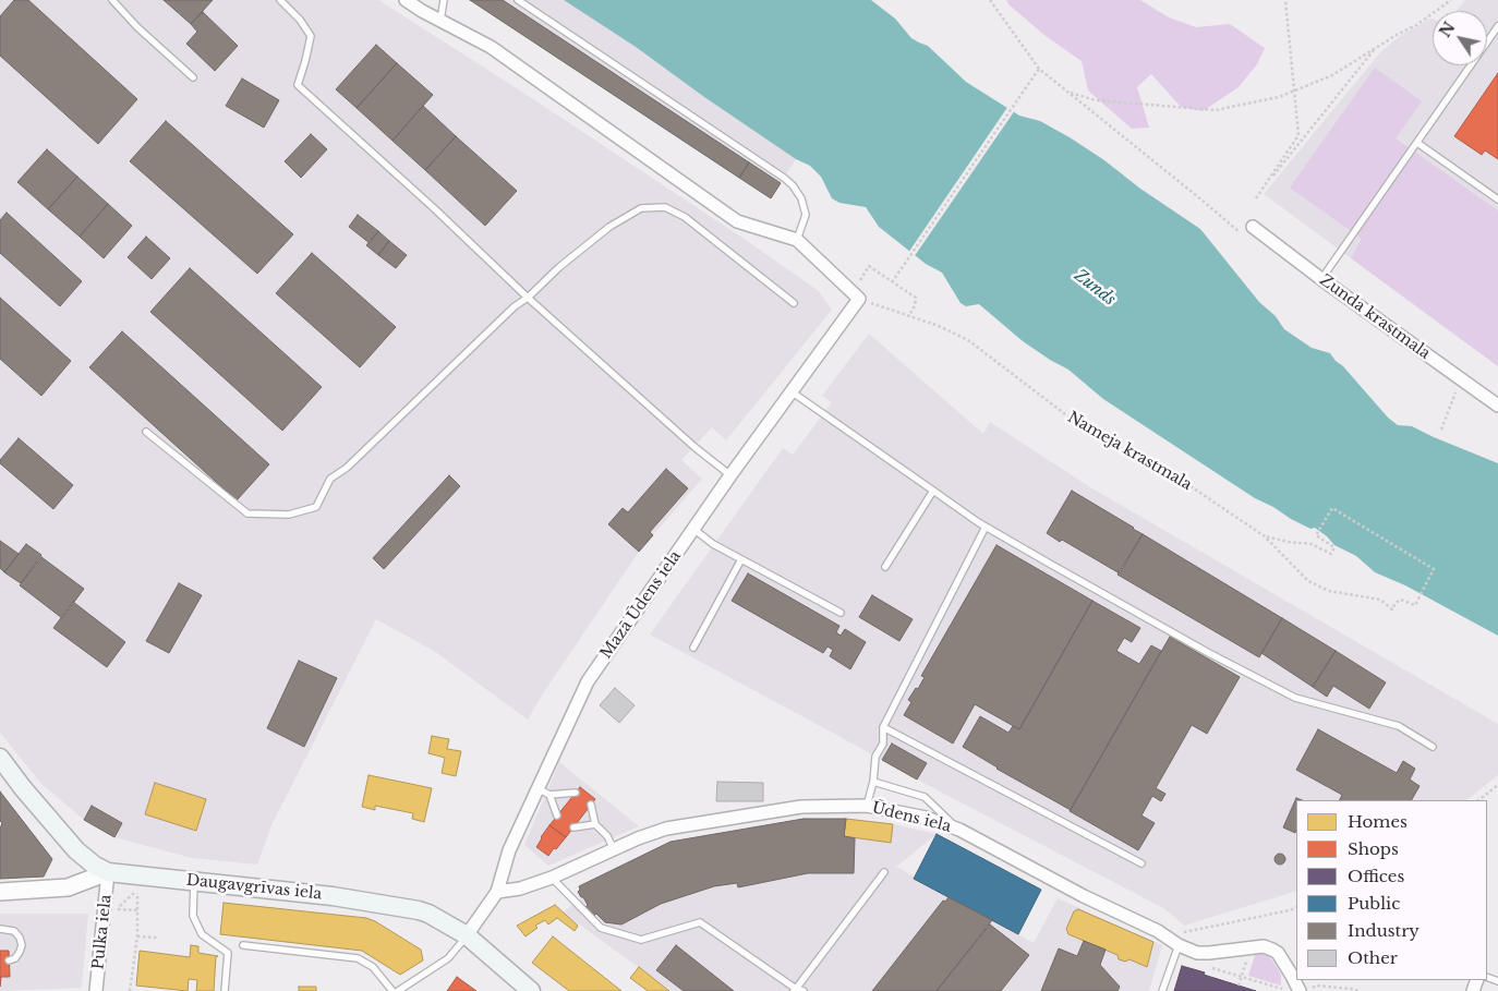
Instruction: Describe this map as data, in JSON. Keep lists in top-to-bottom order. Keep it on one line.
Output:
{"streets":{"main road":["Daugavgrīvas iela"],"street":["Zunda krastmala","Mazā Ūdens iela","Ūdens iela","Pulka iela"],"path":["Nameja krastmala"]},"crossings":[["Nameja krastmala","Mazā Ūdens iela"],["Mazā Ūdens iela","Ūdens iela"],["Mazā Ūdens iela","Daugavgrīvas iela"],["Daugavgrīvas iela","Pulka iela"]],"water":["Zunds"],"legend":["Homes","Shops","Offices","Public","Industry","Other"],"north":"top left"}
